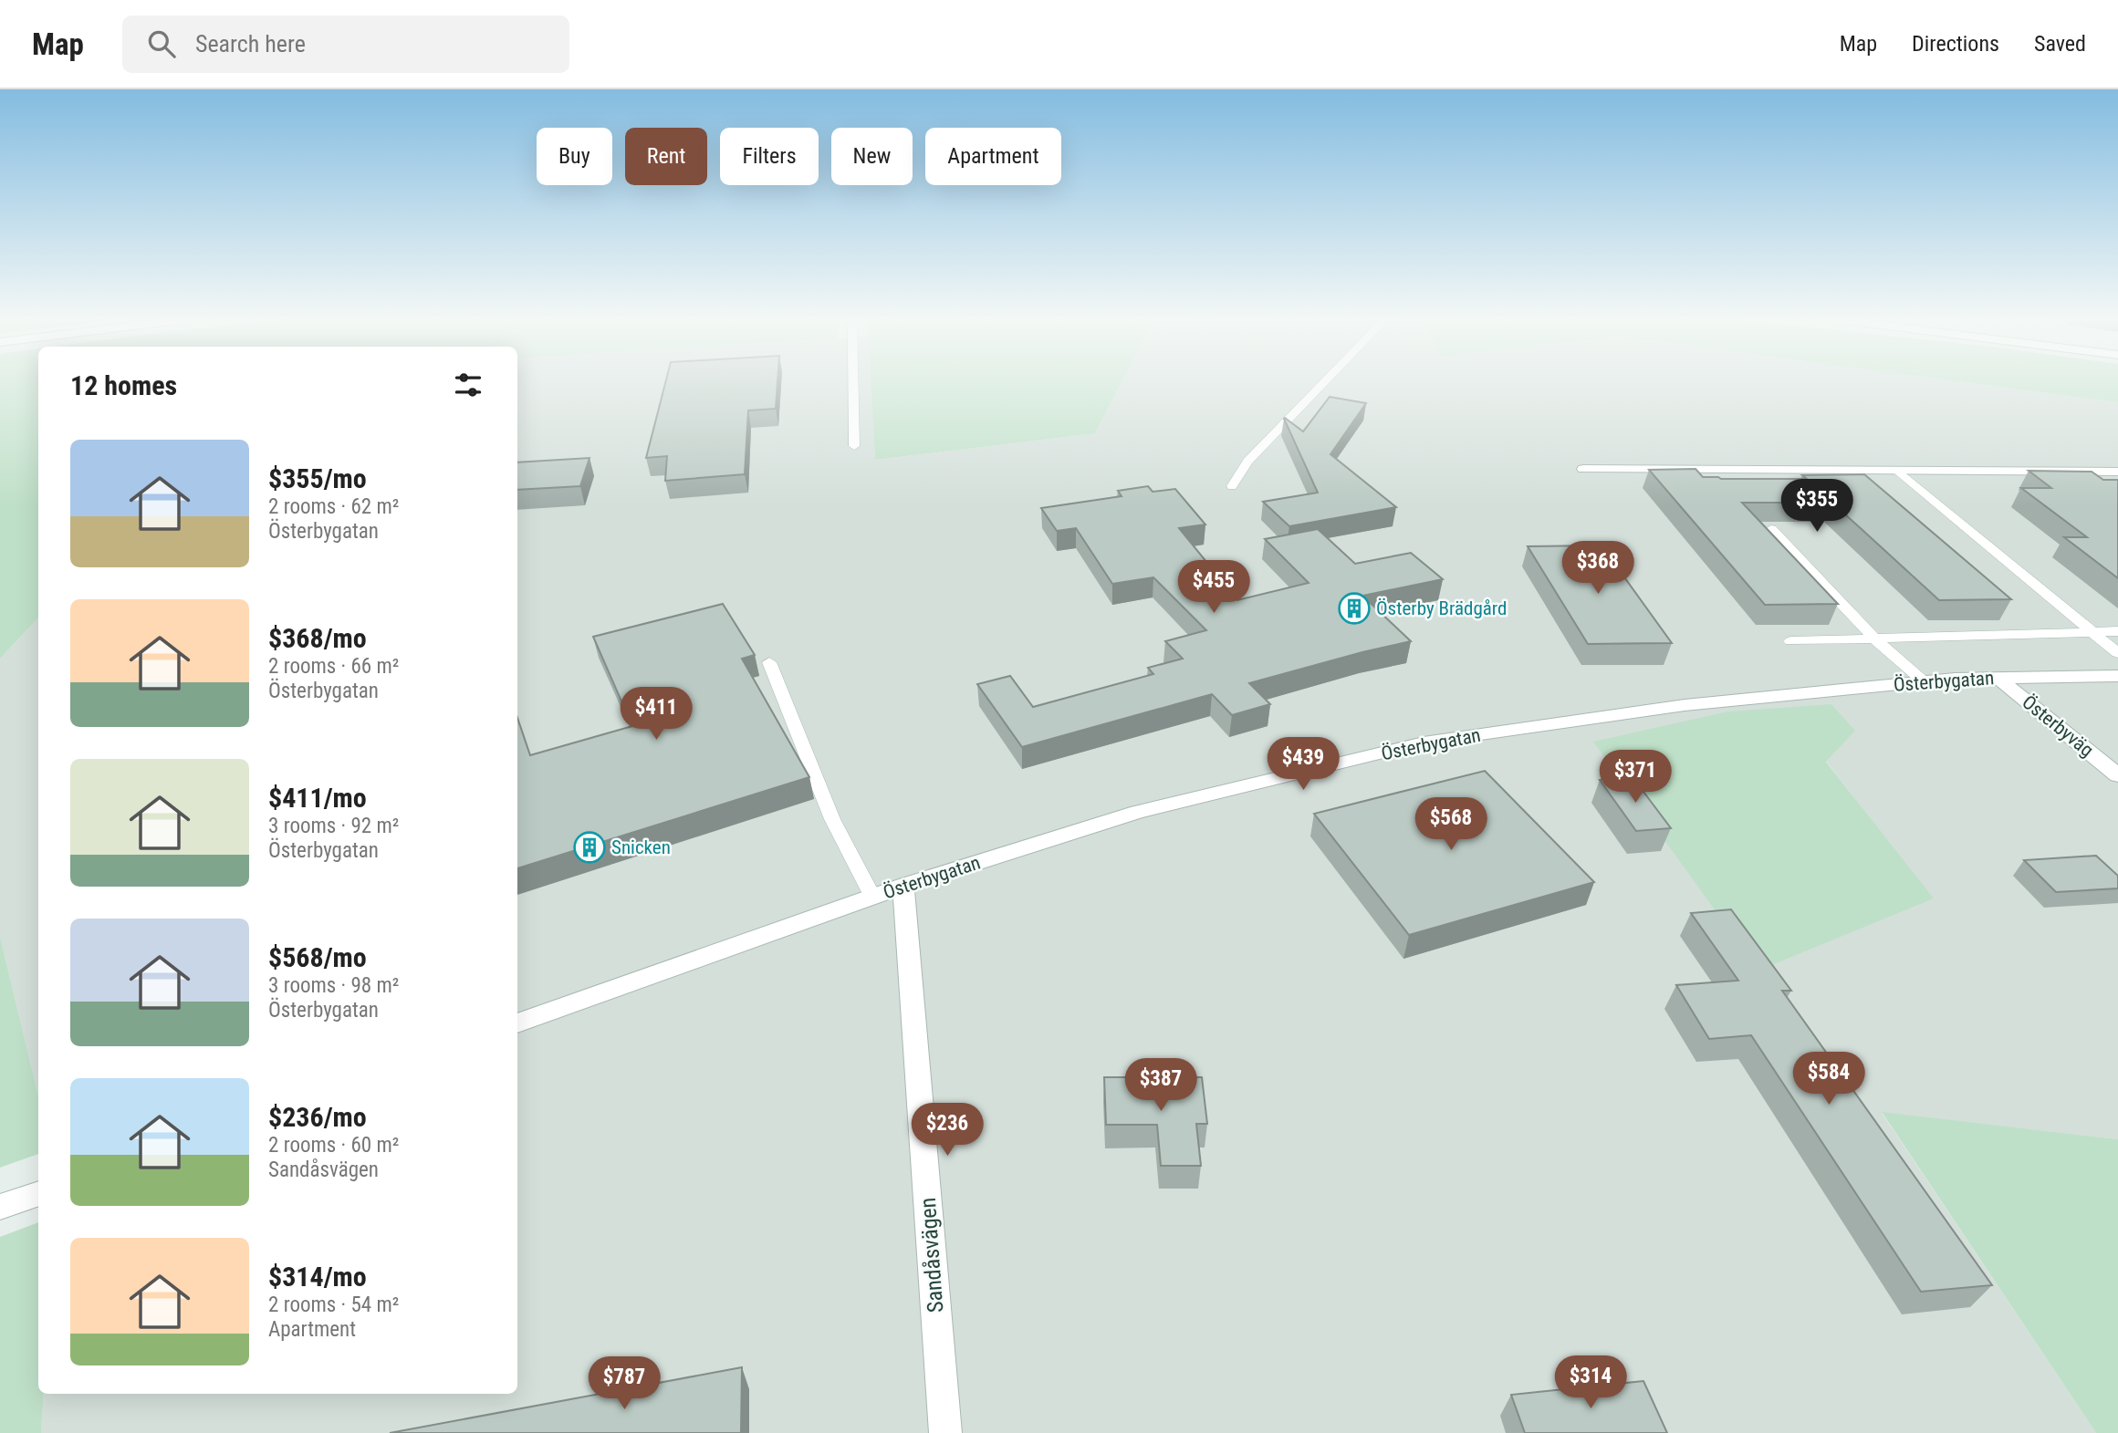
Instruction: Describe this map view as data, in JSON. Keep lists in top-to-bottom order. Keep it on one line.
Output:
{"streets":{"street":["Österbygatan","Österbyväg","Sandåsvägen"]},"crossings":[["Österbygatan","Österbyväg"],["Österbygatan","Sandåsvägen"]],"places":{"building":["Österby Brädgård","Snicken"]},"page":{"header":"Map","search":"Search here","nav":["Map","Directions","Saved"],"chip":["Buy","Rent","Filters","New","Apartment"],"heading":"12 homes","list":[{"name":"$355/mo","note":"2 rooms · 62 m² · Österbygatan"},{"name":"$368/mo","note":"2 rooms · 66 m² · Österbygatan"},{"name":"$411/mo","note":"3 rooms · 92 m² · Österbygatan"},{"name":"$568/mo","note":"3 rooms · 98 m² · Österbygatan"},{"name":"$236/mo","note":"2 rooms · 60 m² · Sandåsvägen"},{"name":"$314/mo","note":"2 rooms · 54 m² · Apartment"}],"price":["$355","$368","$455","$411","$439","$371","$568","$584","$387","$236","$314","$787"]}}
